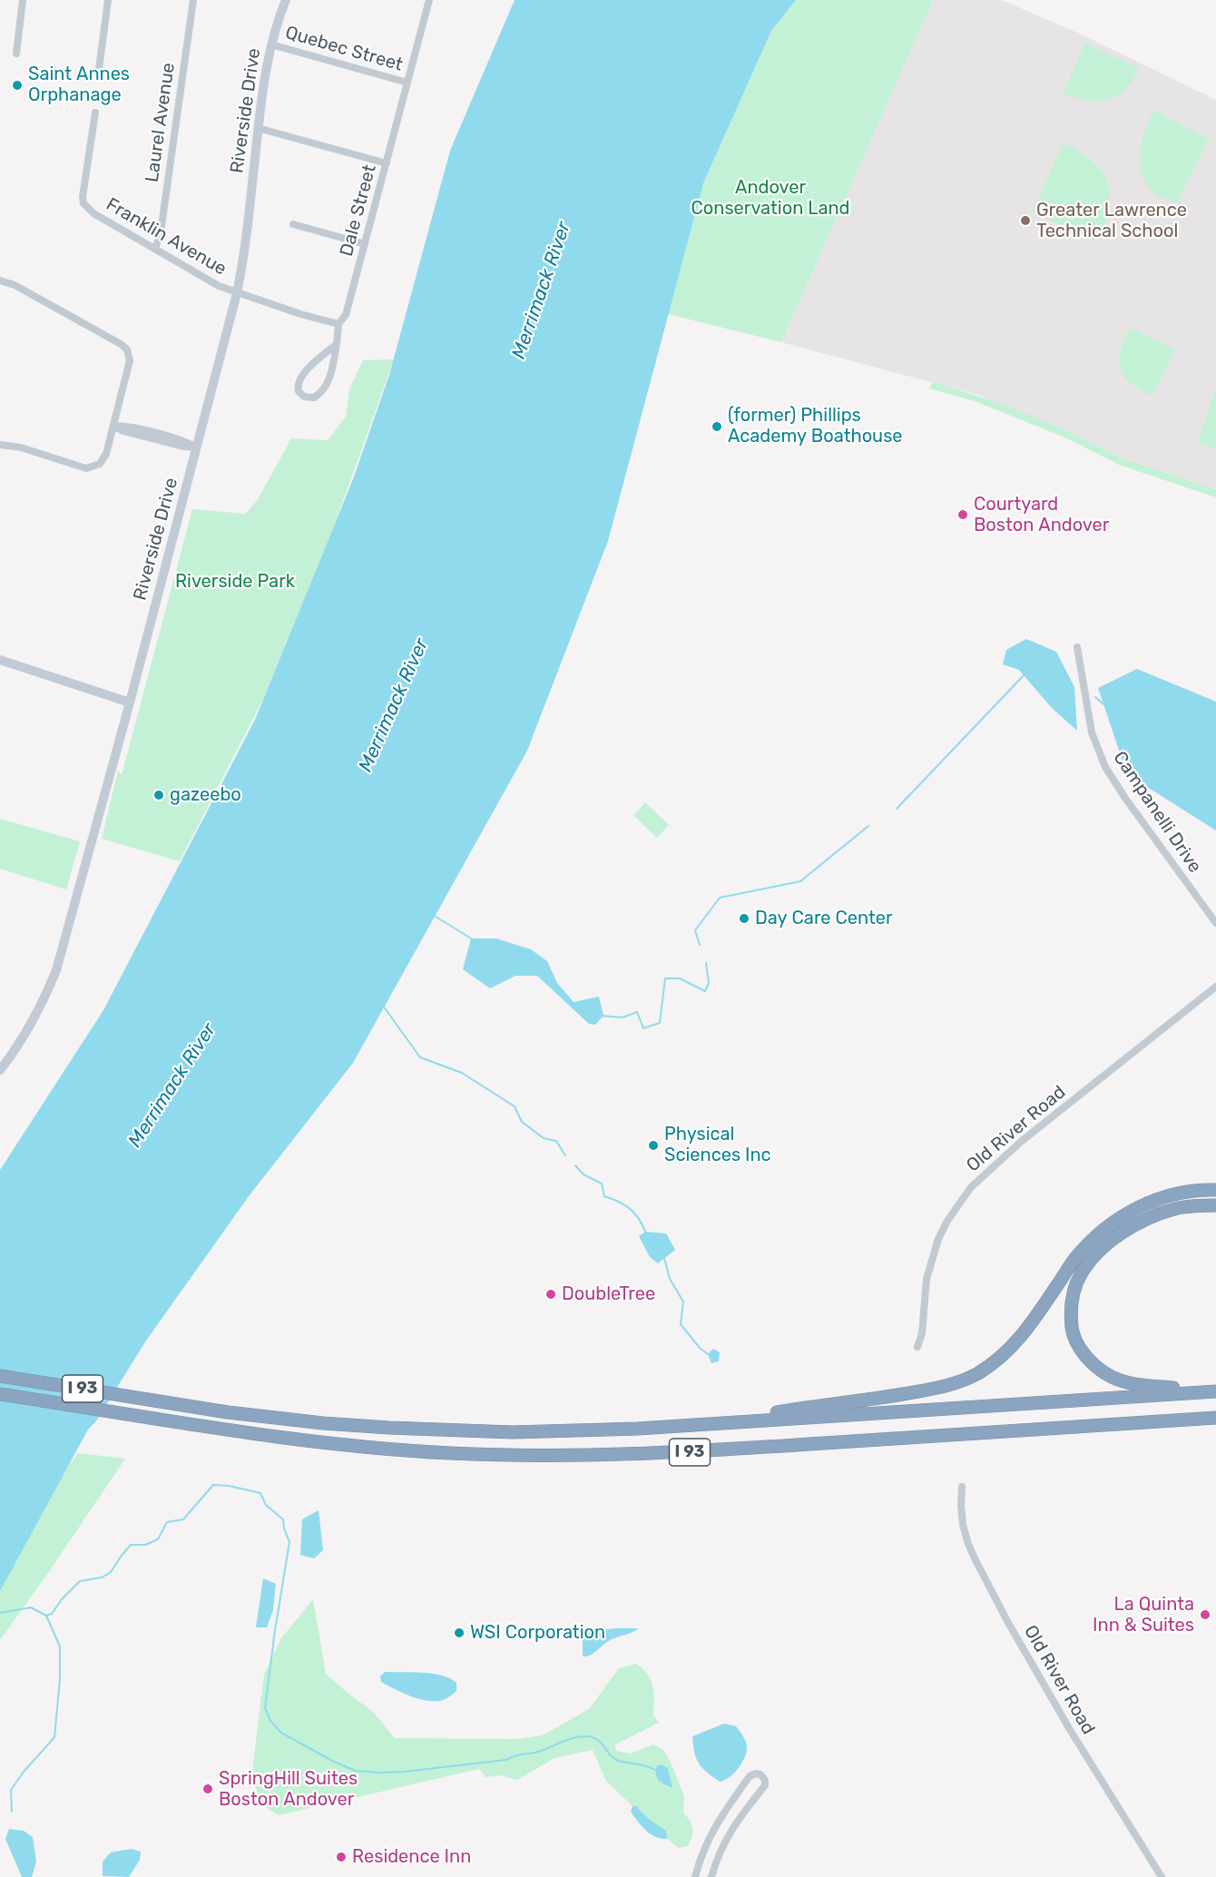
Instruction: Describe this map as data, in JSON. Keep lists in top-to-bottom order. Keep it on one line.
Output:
{"streets":{"highway":["I 93"],"main road":["Riverside Drive"],"street":["Quebec Street","Laurel Avenue","Dale Street","Franklin Avenue","Campanelli Drive","Old River Road"]},"crossings":[["Quebec Street","Riverside Drive"],["Quebec Street","Dale Street"],["Riverside Drive","Franklin Avenue"],["Laurel Avenue","Franklin Avenue"]],"water":["Merrimack River"],"parks":["Andover Conservation Land","Riverside Park"],"places":["Saint Annes Orphanage","Greater Lawrence Technical School","(former) Phillips Academy Boathouse","Courtyard Boston Andover","gazeebo","Day Care Center","Physical Sciences Inc","DoubleTree","La Quinta Inn & Suites","WSI Corporation","SpringHill Suites Boston Andover","Residence Inn"]}
